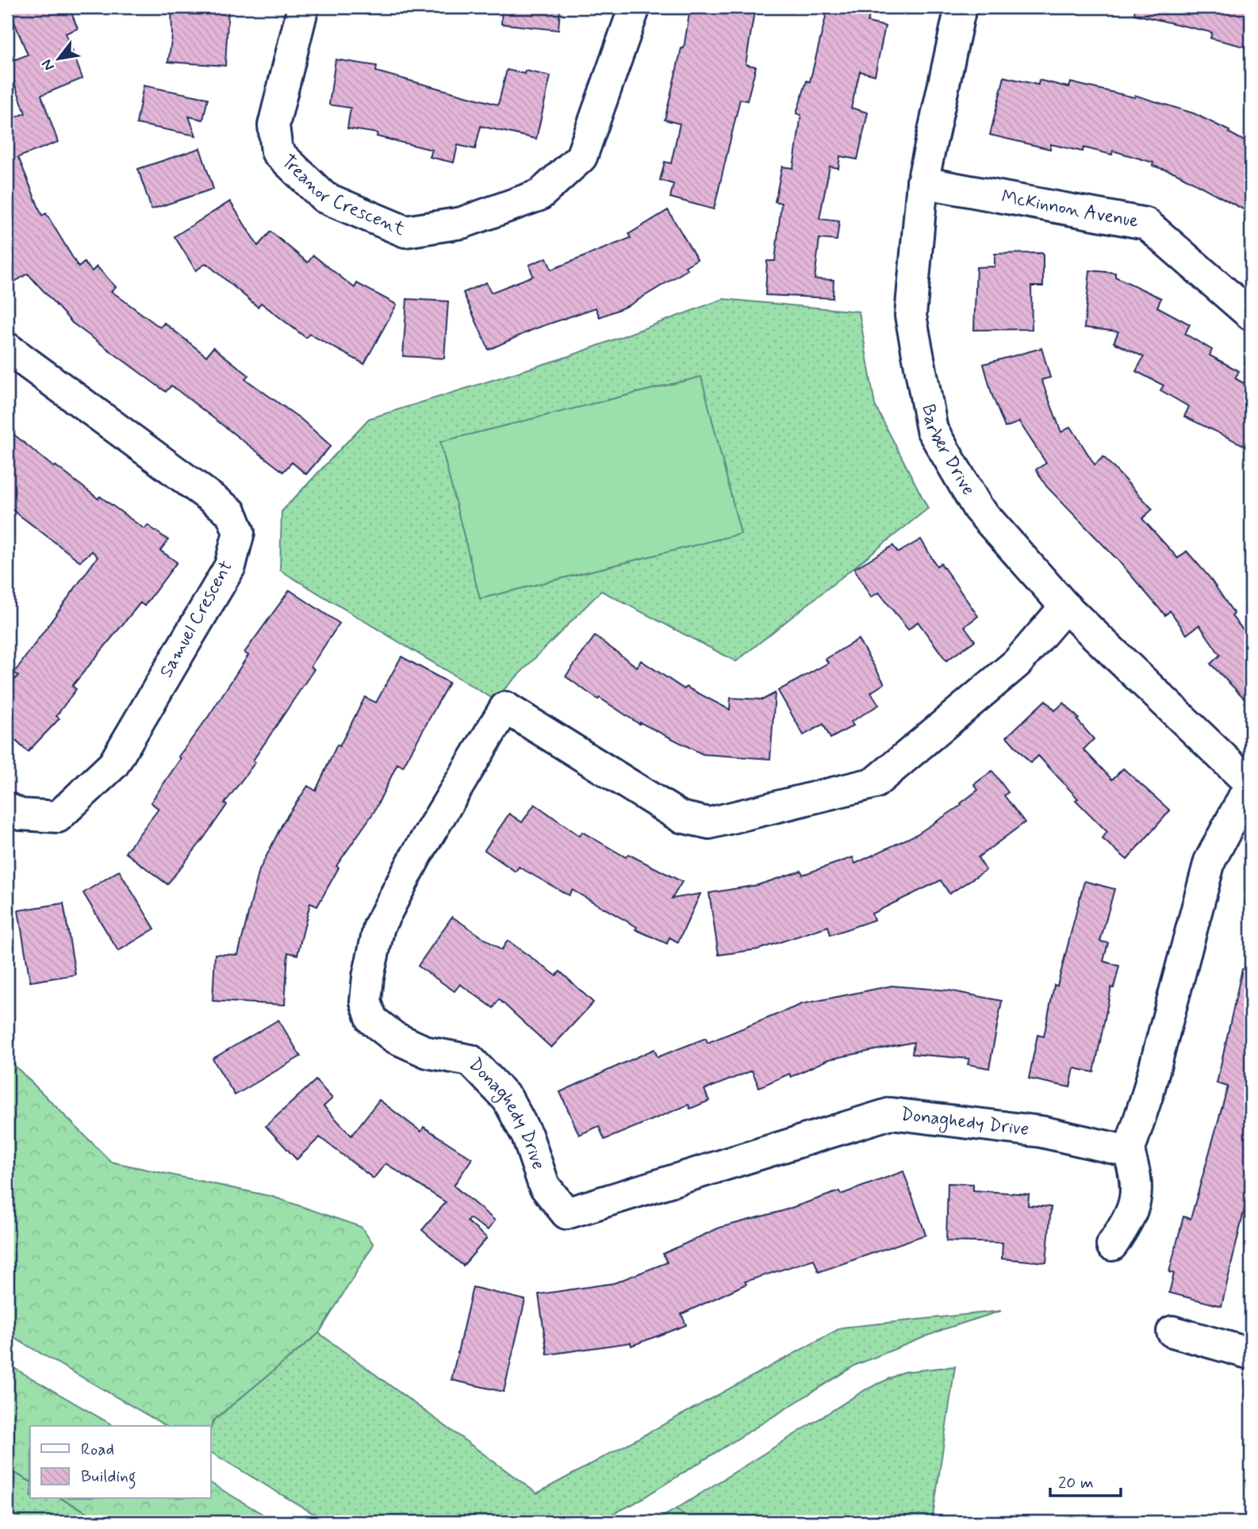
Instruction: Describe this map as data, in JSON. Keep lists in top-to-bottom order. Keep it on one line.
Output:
{"streets":{"street":["Treanor Crescent","McKinnon Avenue","Barber Drive","Samuel Crescent","Donaghedy Drive"]},"crossings":[["McKinnon Avenue","Barber Drive"],["Barber Drive","Donaghedy Drive"]],"legend":["Road","Building"],"scale_bar":"20 m","north":"bottom left"}
